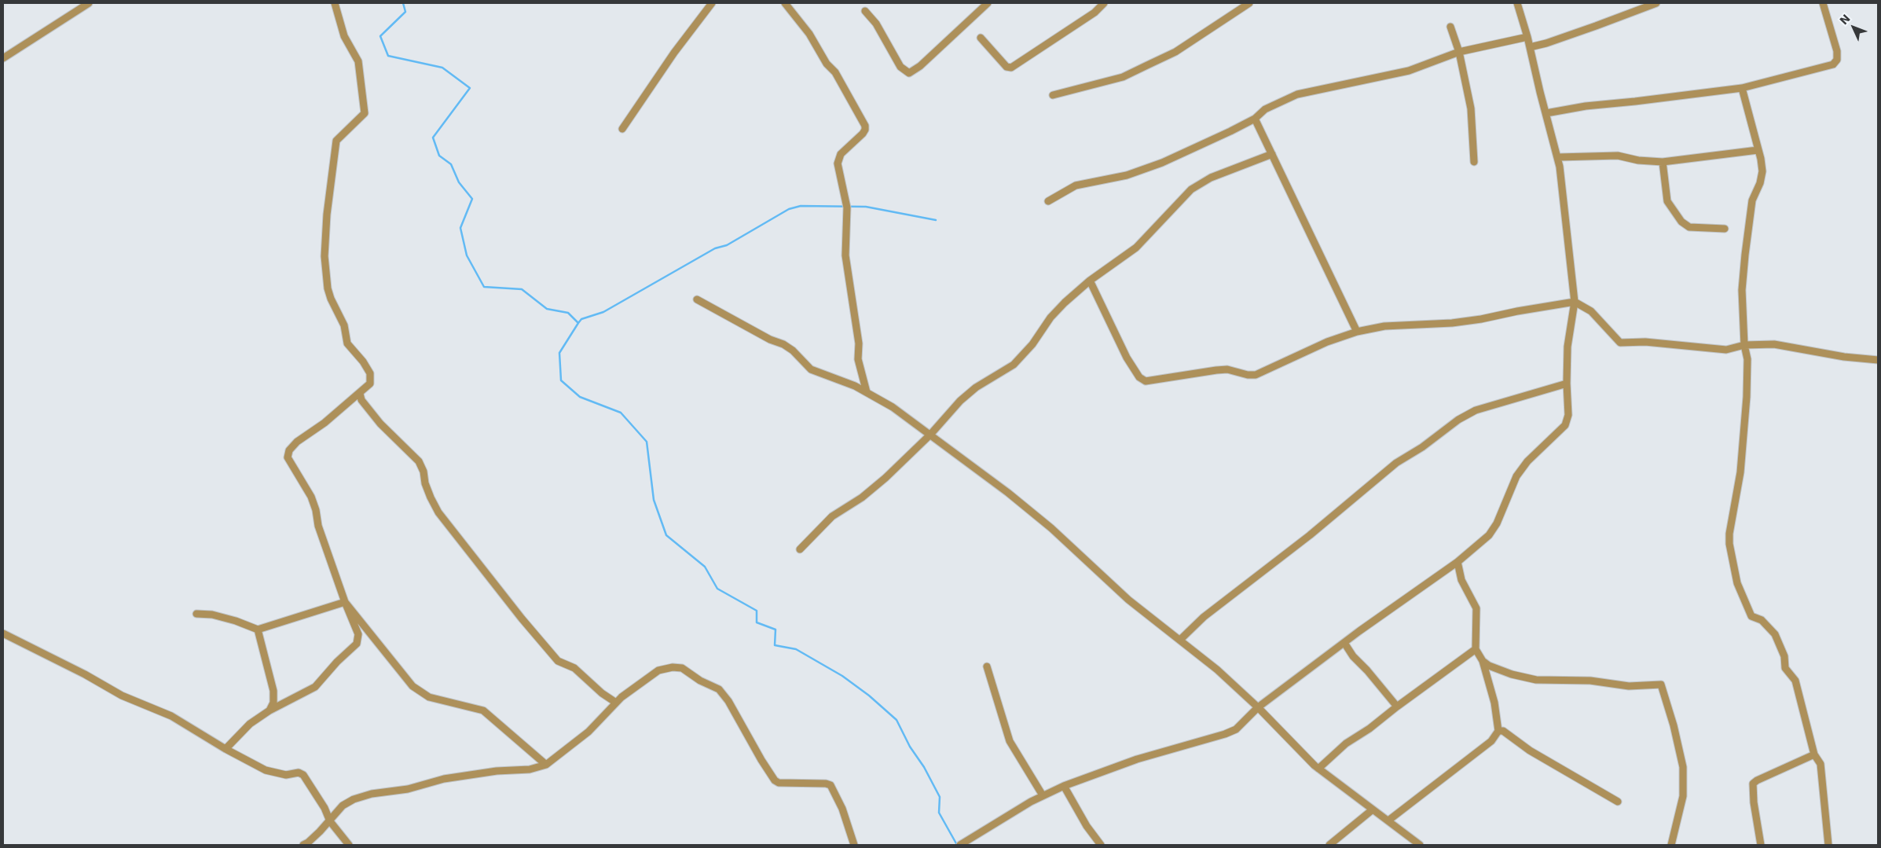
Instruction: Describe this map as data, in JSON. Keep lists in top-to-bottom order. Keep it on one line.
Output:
{"north":"top left"}
